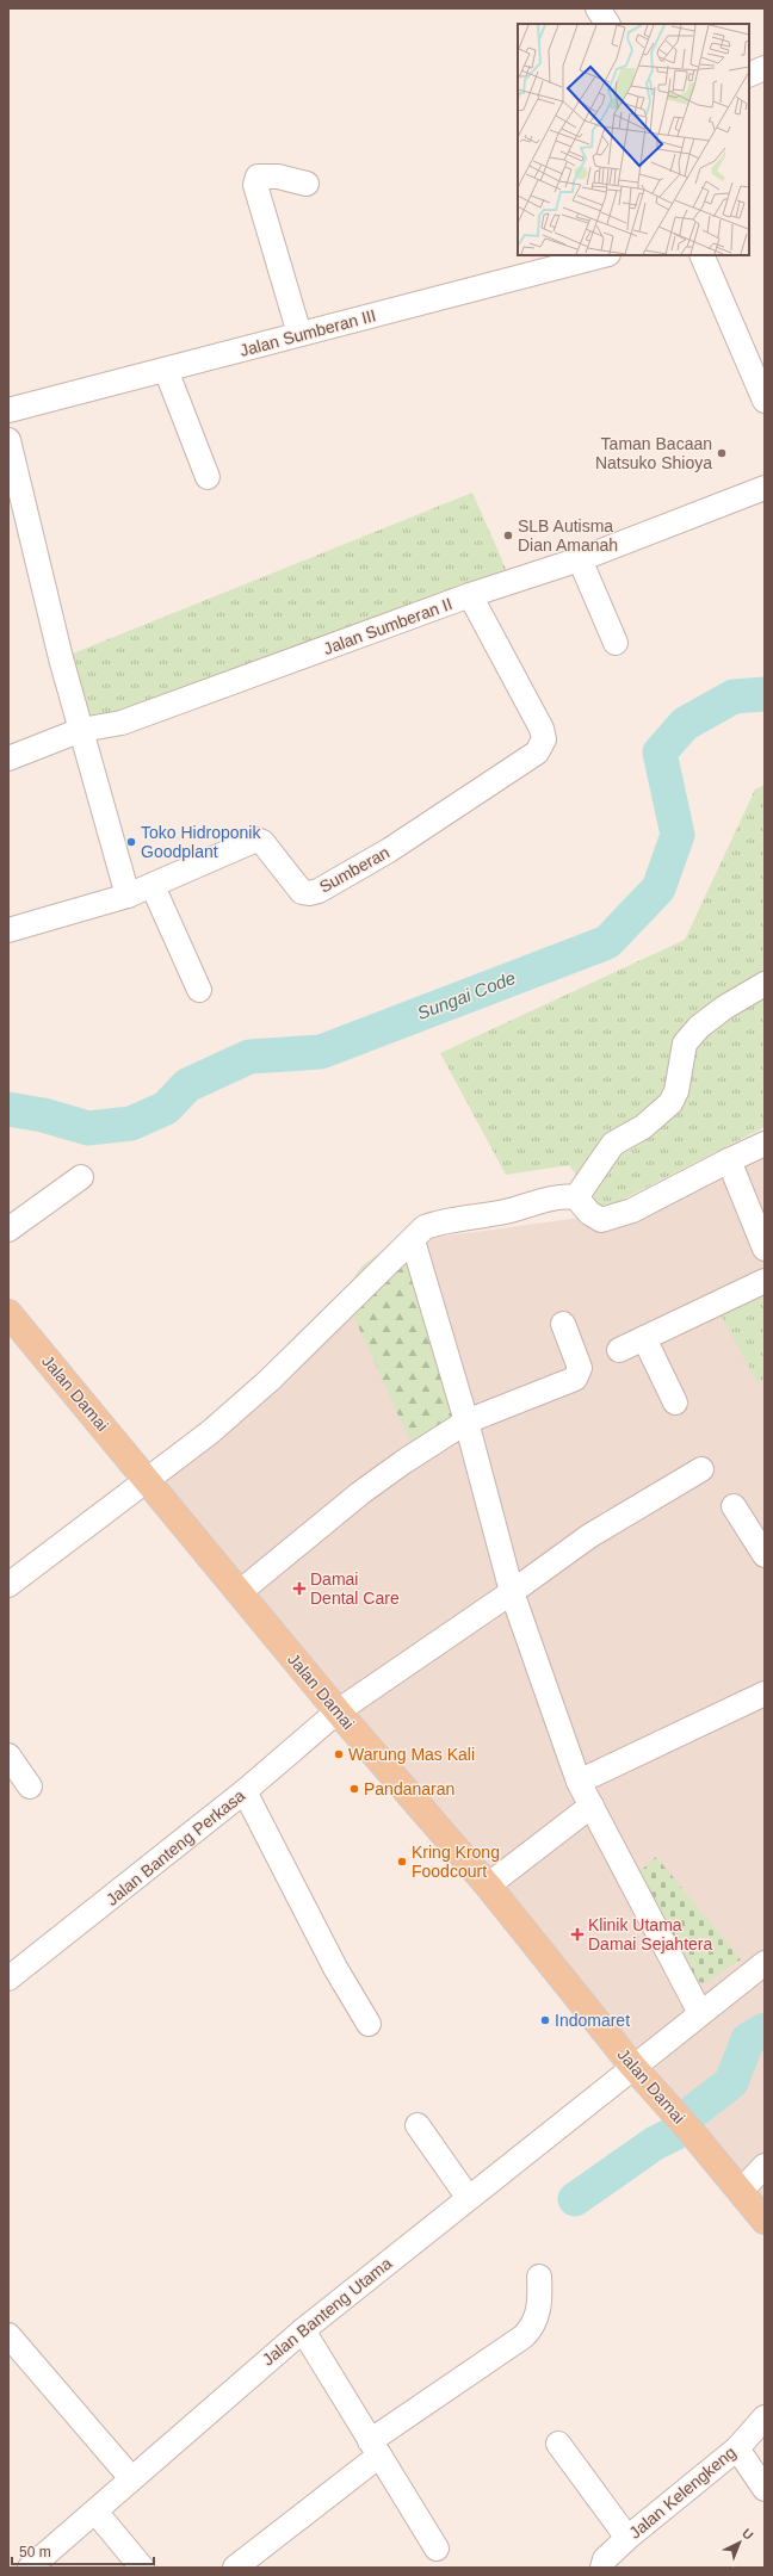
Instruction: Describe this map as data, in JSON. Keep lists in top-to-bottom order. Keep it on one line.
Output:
{"streets":{"main road":["Jalan Damai"],"street":["Jalan Sumberan III","Jalan Sumberan II","Sumberan","Jalan Banteng Perkasa","Jalan Banteng Utama","Jalan Kelengkeng"]},"crossings":[["Jalan Sumberan II","Sumberan"],["Jalan Damai","Jalan Banteng Perkasa"],["Jalan Damai","Jalan Banteng Utama"]],"water":["Sungai Code"],"places":{"other":["Taman Bacaan Natsuko Shioya","SLB Autisma Dian Amanah","Toko Hidroponik Goodplant","Warung Mas Kali","Pandanaran","Kring Krong Foodcourt","Indomaret"],"health":["Damai Dental Care","Klinik Utama Damai Sejahtera"]},"scale_bar":"50 m","north":"top right"}
